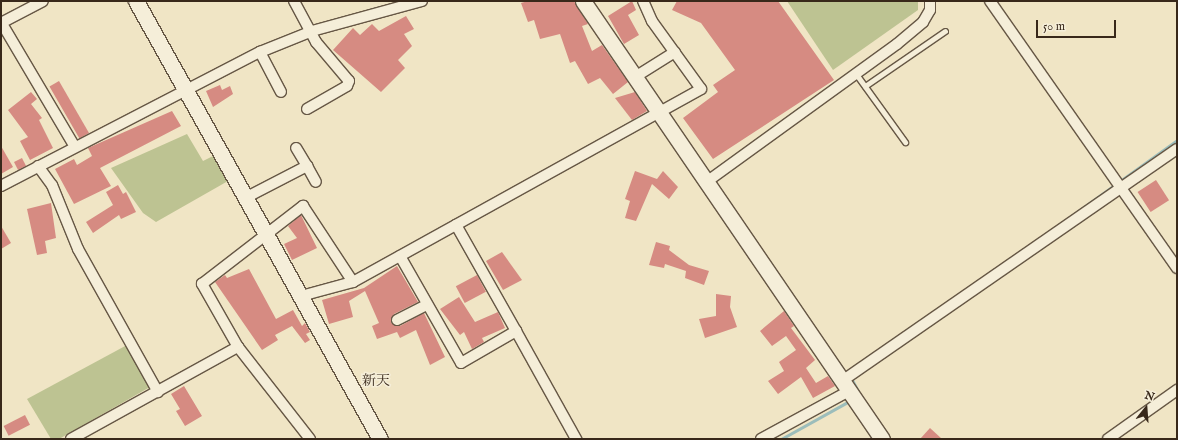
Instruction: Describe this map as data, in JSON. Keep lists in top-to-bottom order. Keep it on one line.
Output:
{"districts":["新天"],"scale_bar":"50 m","north":"top"}
